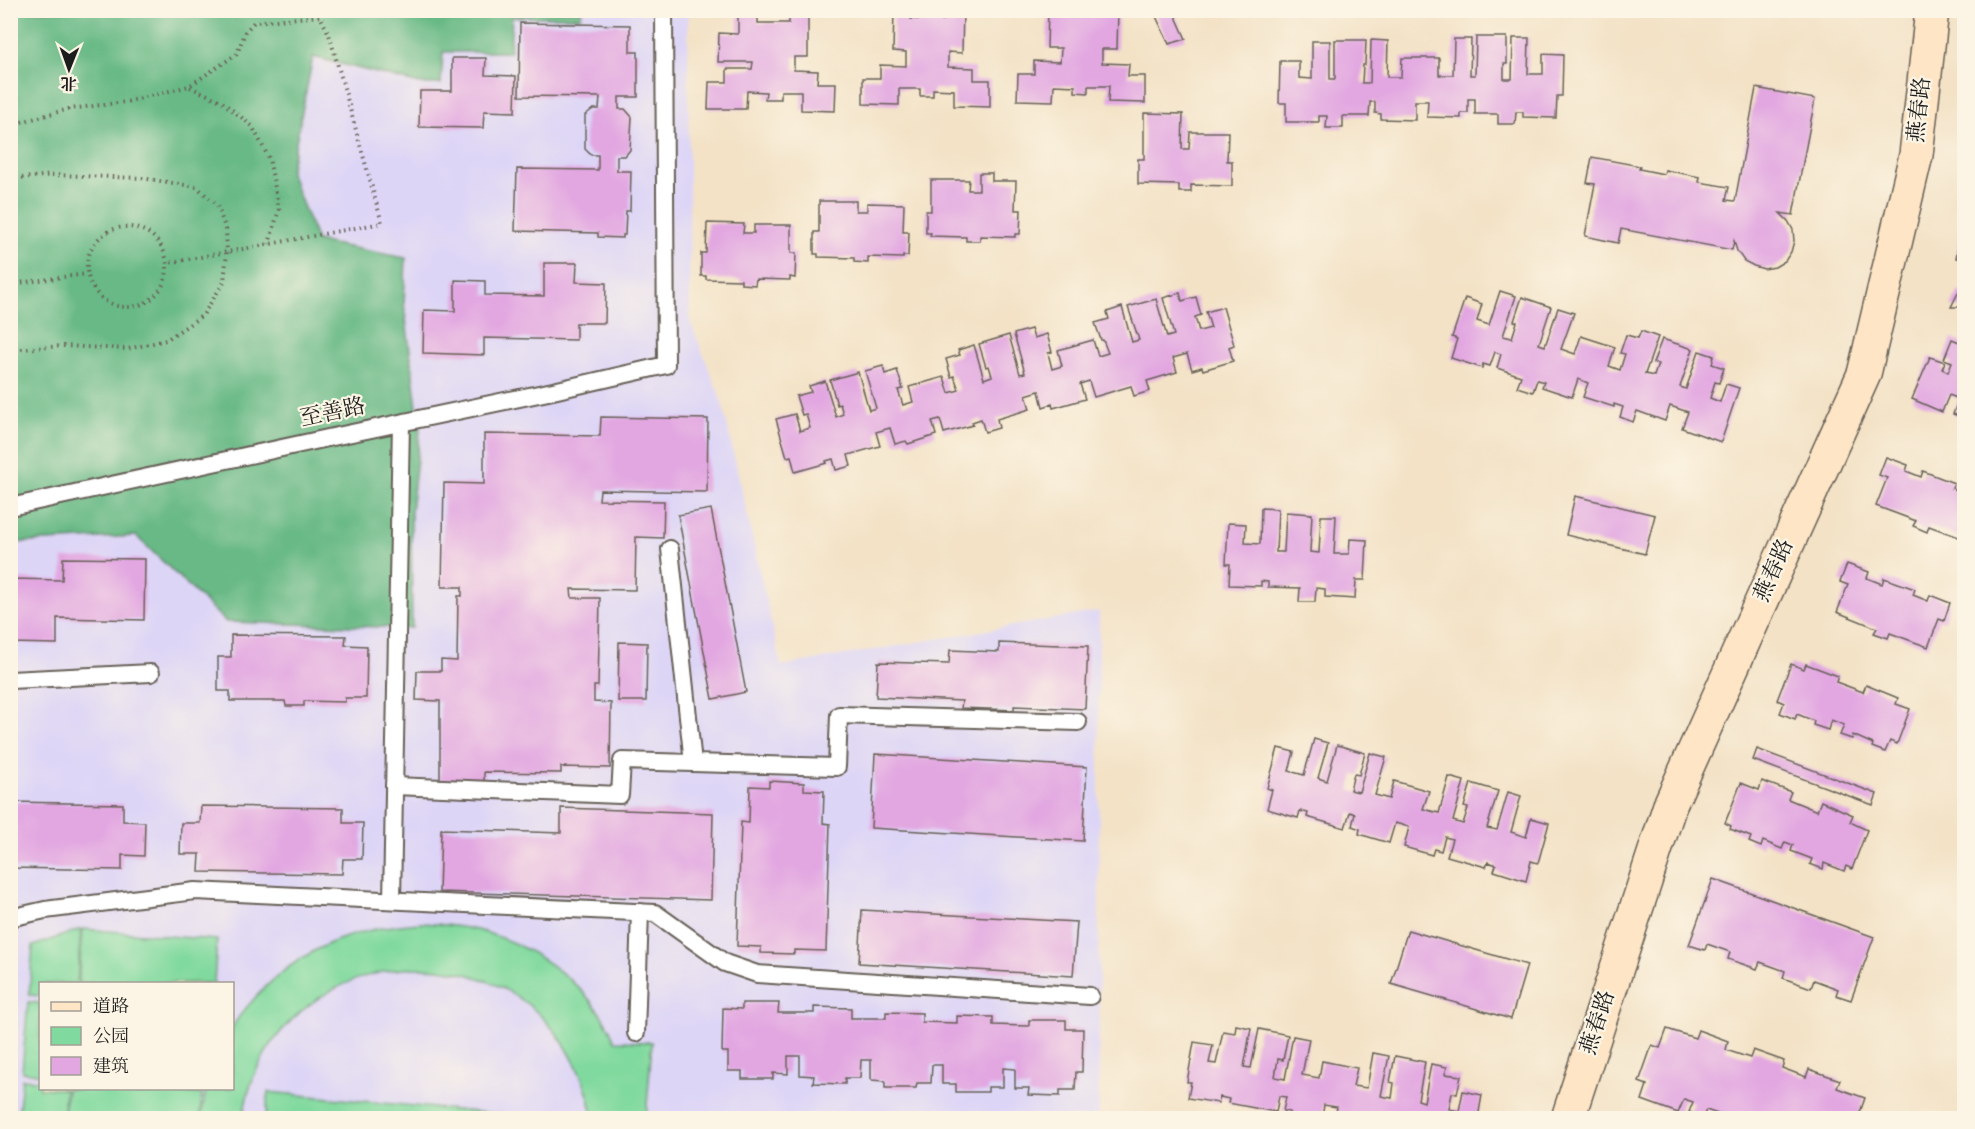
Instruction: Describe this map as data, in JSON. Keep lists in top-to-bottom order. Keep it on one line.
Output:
{"streets":{"street":["燕春路"],"lane":["至善路"]},"legend":["道路","公园","建筑"],"north":"bottom"}
